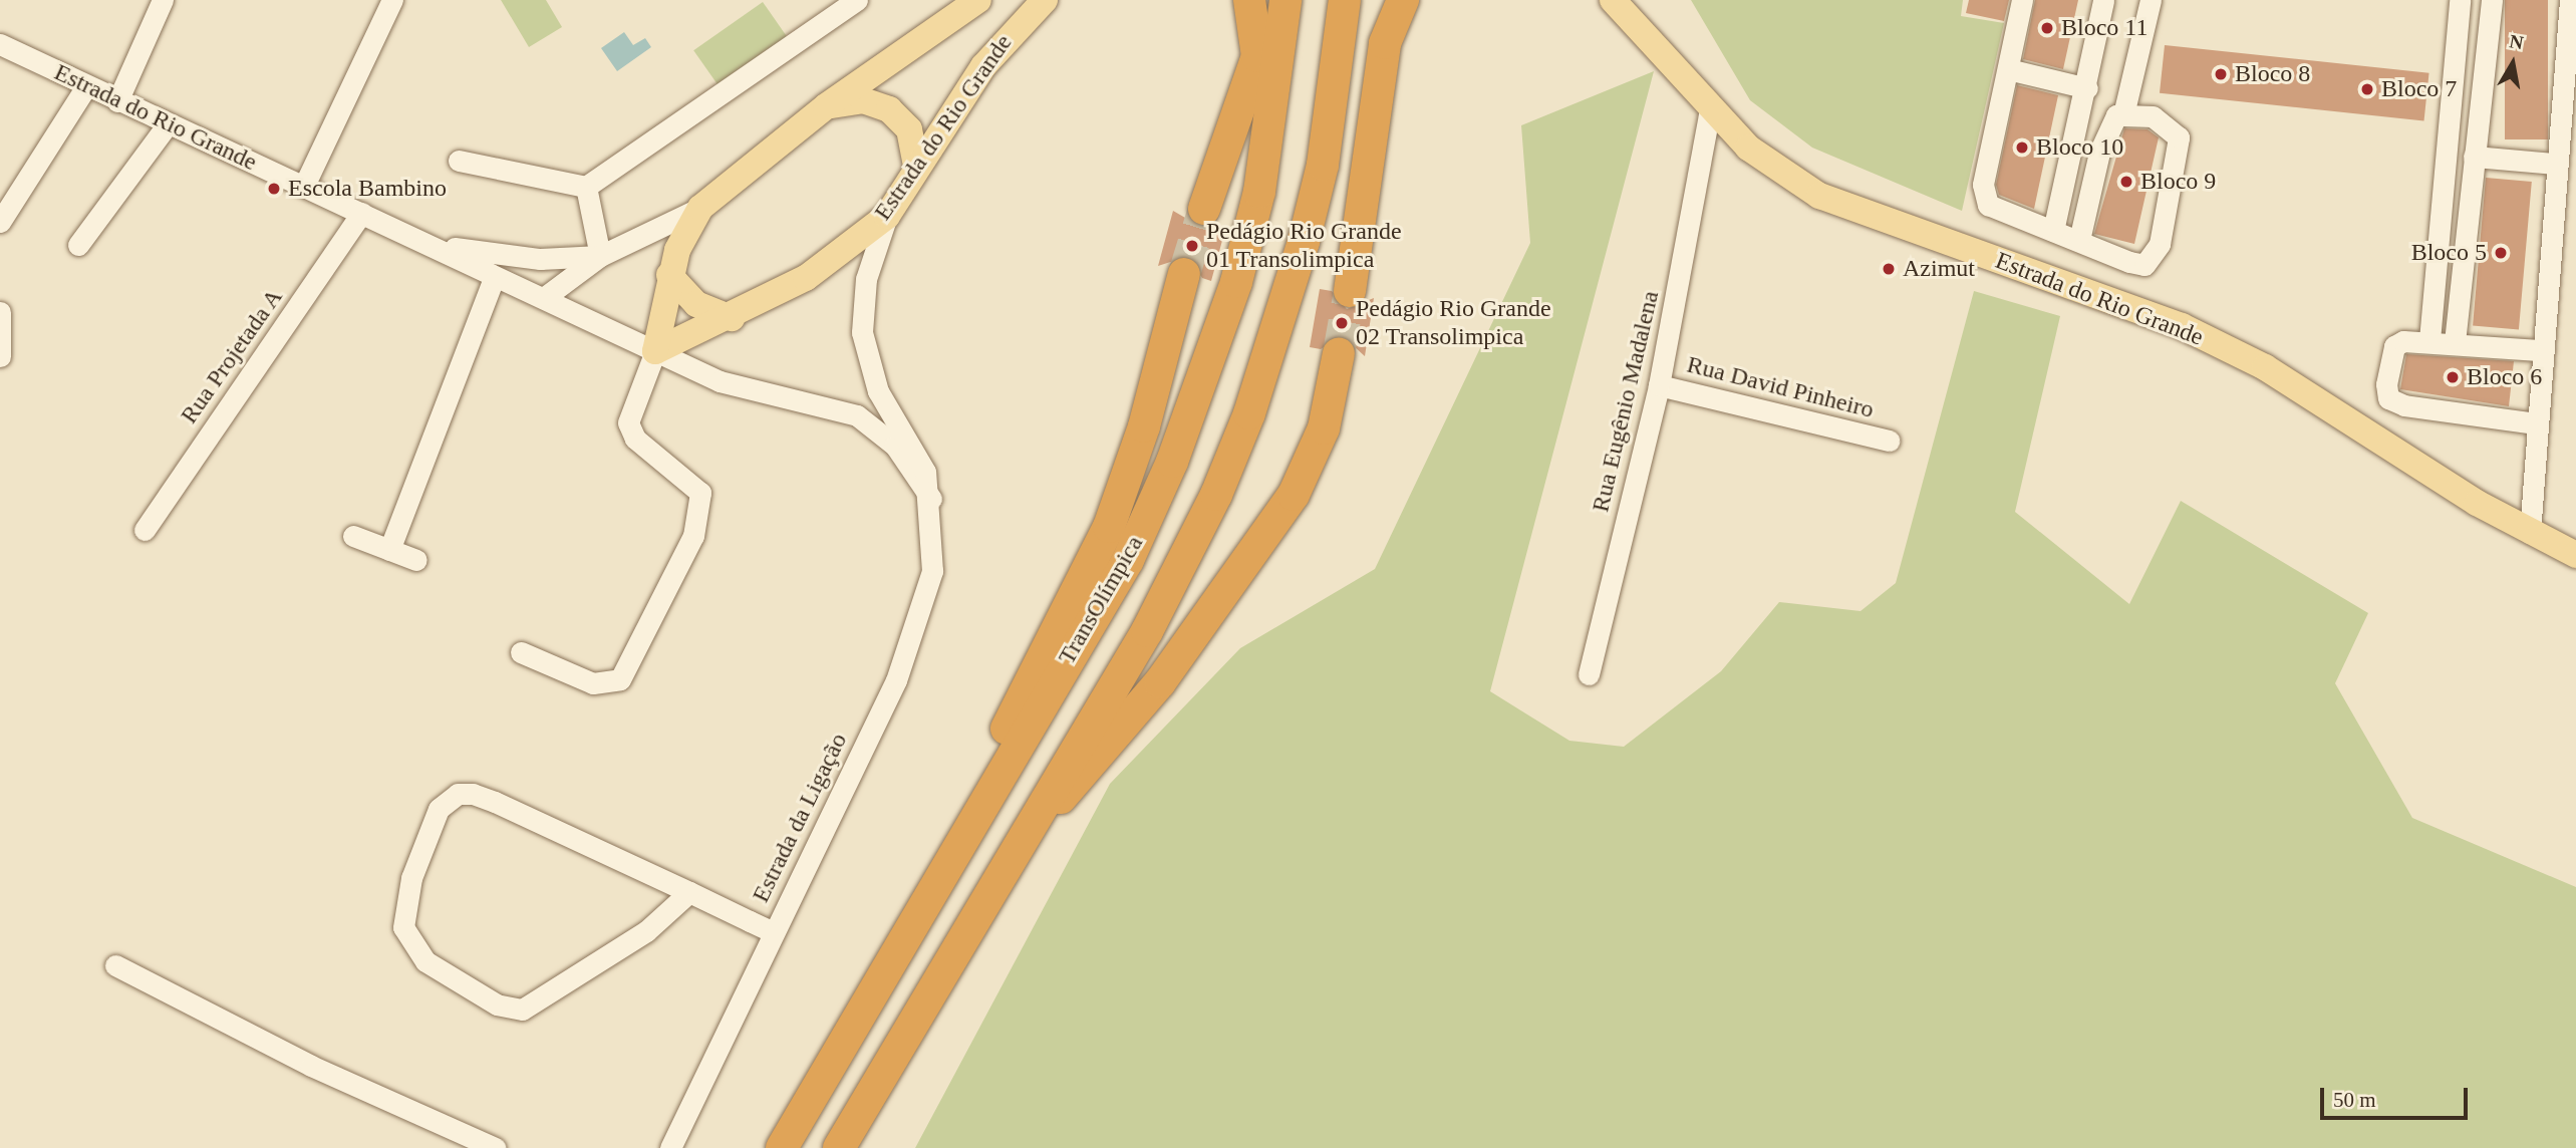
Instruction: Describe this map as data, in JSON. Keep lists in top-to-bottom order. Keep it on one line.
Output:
{"streets":{"highway":["TransOlímpica"],"main road":["Estrada do Rio Grande"],"street":["Rua Projetada A","Rua David Pinheiro","Rua Eugênio Madalena","Estrada da Ligação"]},"crossings":[["Estrada do Rio Grande","Rua Projetada A"],["Estrada do Rio Grande","Rua Eugênio Madalena"],["Estrada do Rio Grande","Estrada da Ligação"],["Rua David Pinheiro","Rua Eugênio Madalena"]],"places":["Bloco 11","Bloco 8","Bloco 7","Bloco 10","Bloco 9","Escola Bambino","Pedágio Rio Grande 01 Transolimpica","Bloco 5","Azimut","Pedágio Rio Grande 02 Transolimpica","Bloco 6"],"scale_bar":"50 m","north":"top"}
